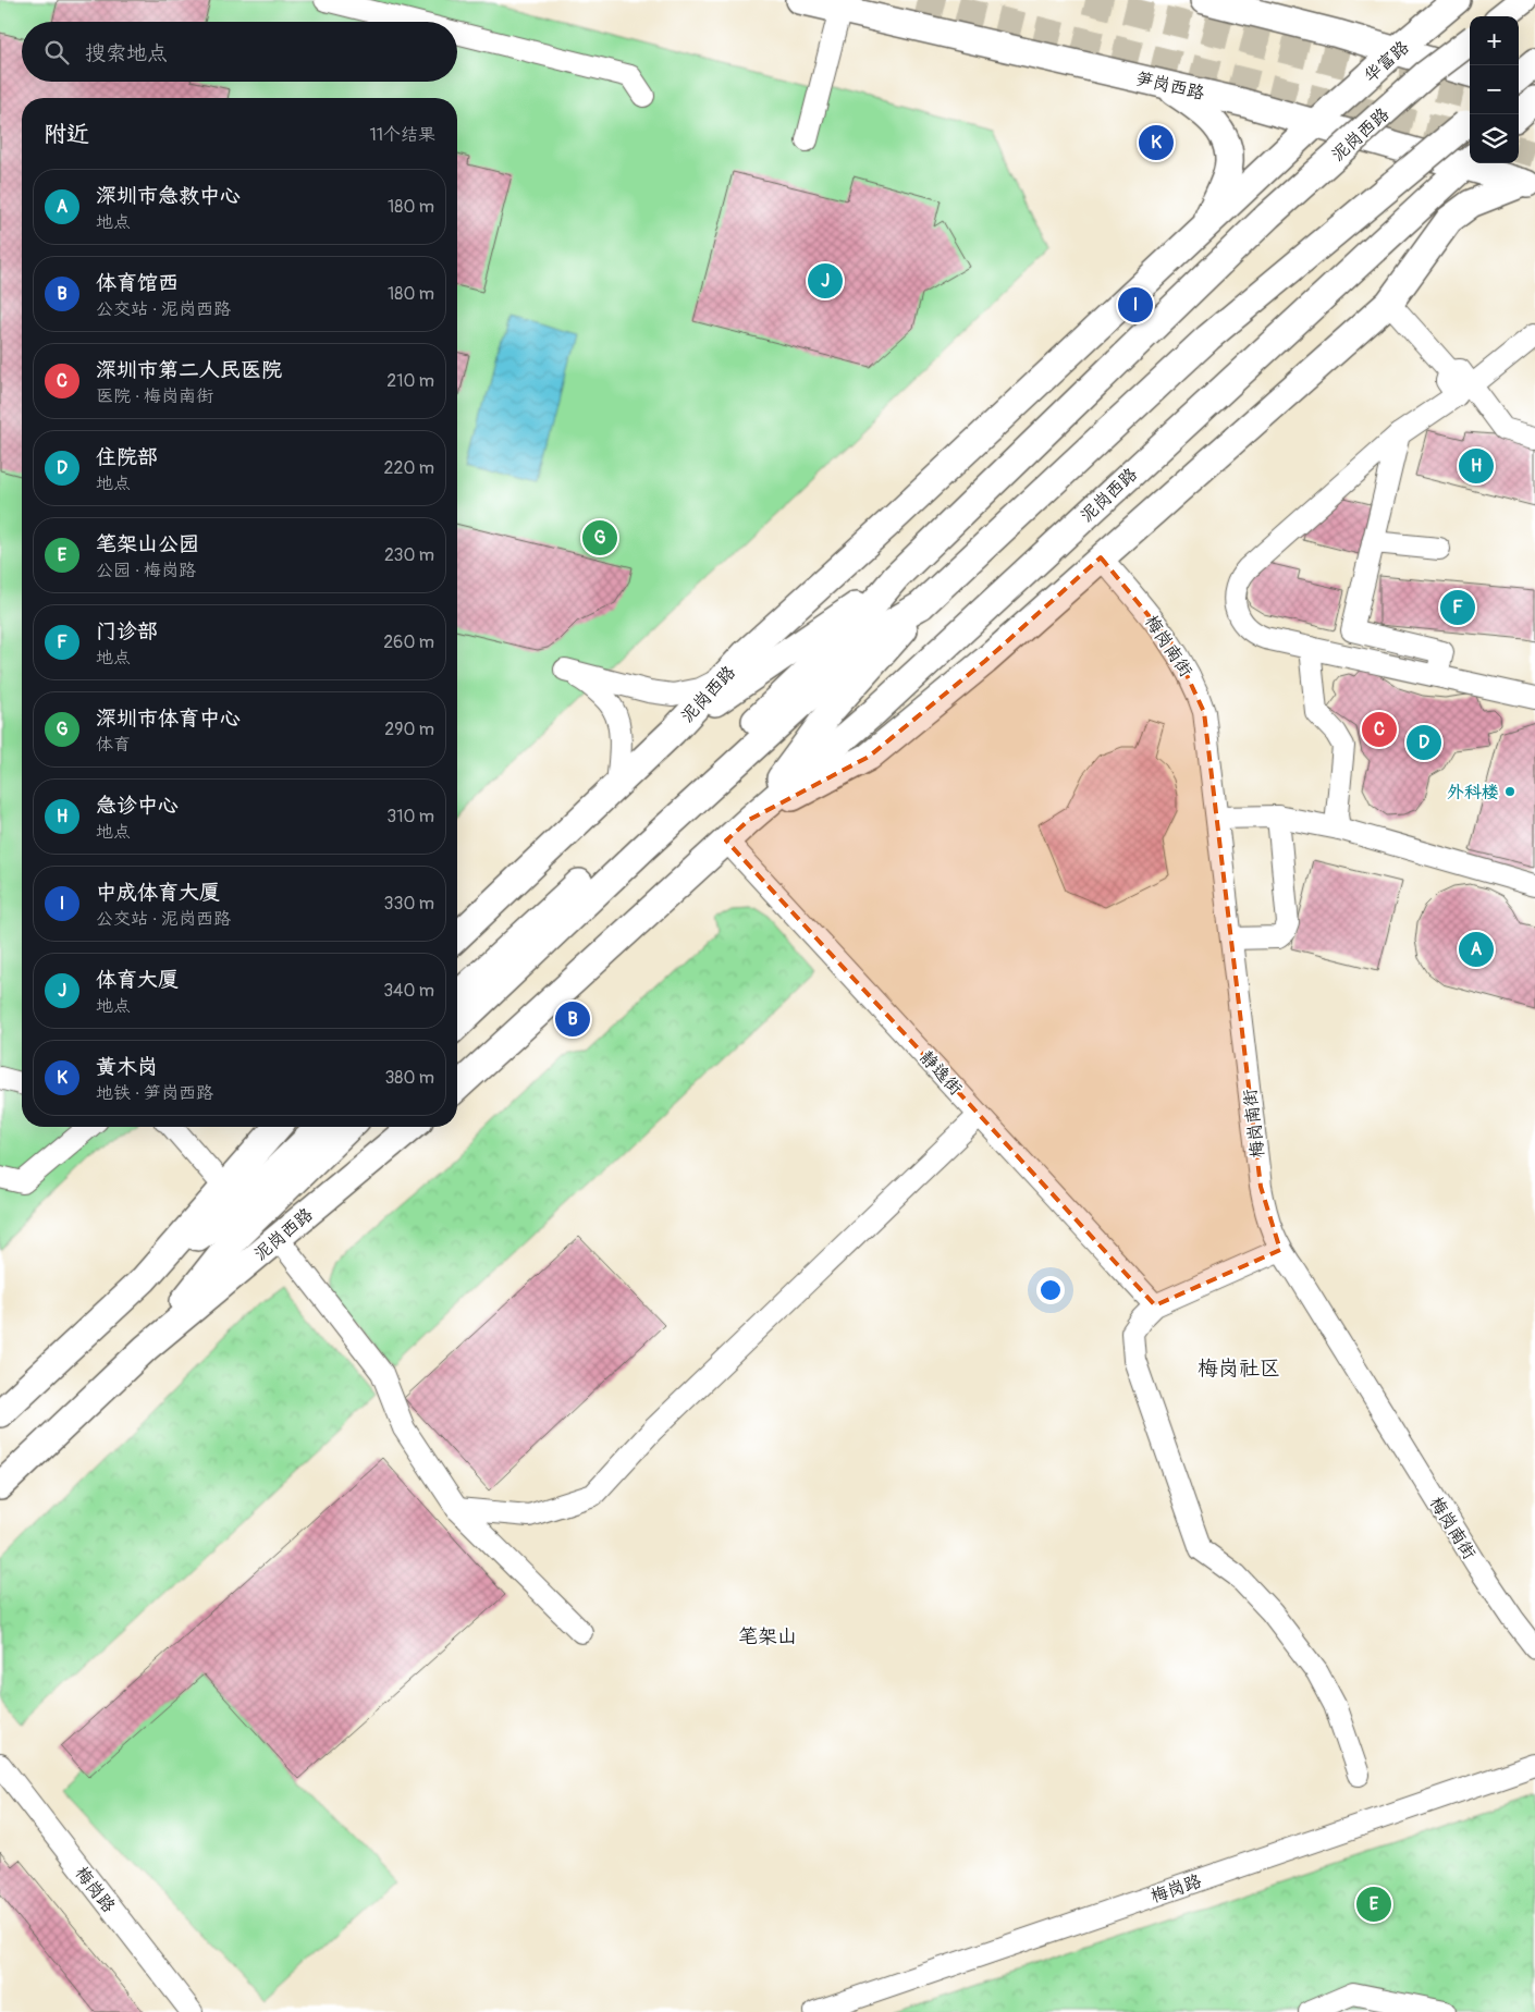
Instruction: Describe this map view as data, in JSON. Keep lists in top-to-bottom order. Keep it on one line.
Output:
{"streets":{"main road":["华富路","笋岗西路","泥岗西路"],"street":["梅岗南街","静逸街","梅岗路"]},"crossings":[["华富路","笋岗西路"],["华富路","泥岗西路"],["笋岗西路","泥岗西路"],["泥岗西路","静逸街"]],"districts":["梅岗社区","笔架山"],"places":["外科楼"],"page":{"map_buttons":["+","−"],"search":"搜索地点","heading":["附近","11个结果"],"pins":["K","J","I","H","G","F","C","D","A","B","E"],"list":[{"mark":"A","name":"深圳市急救中心","note":"地点","value":"180 m"},{"mark":"B","name":"体育馆西","note":"公交站 · 泥岗西路","value":"180 m"},{"mark":"C","name":"深圳市第二人民医院","note":"医院 · 梅岗南街","value":"210 m"},{"mark":"D","name":"住院部","note":"地点","value":"220 m"},{"mark":"E","name":"笔架山公园","note":"公园 · 梅岗路","value":"230 m"},{"mark":"F","name":"门诊部","note":"地点","value":"260 m"},{"mark":"G","name":"深圳市体育中心","note":"体育","value":"290 m"},{"mark":"H","name":"急诊中心","note":"地点","value":"310 m"},{"mark":"I","name":"中成体育大厦","note":"公交站 · 泥岗西路","value":"330 m"},{"mark":"J","name":"体育大厦","note":"地点","value":"340 m"},{"mark":"K","name":"黄木岗","note":"地铁 · 笋岗西路","value":"380 m"}]}}
